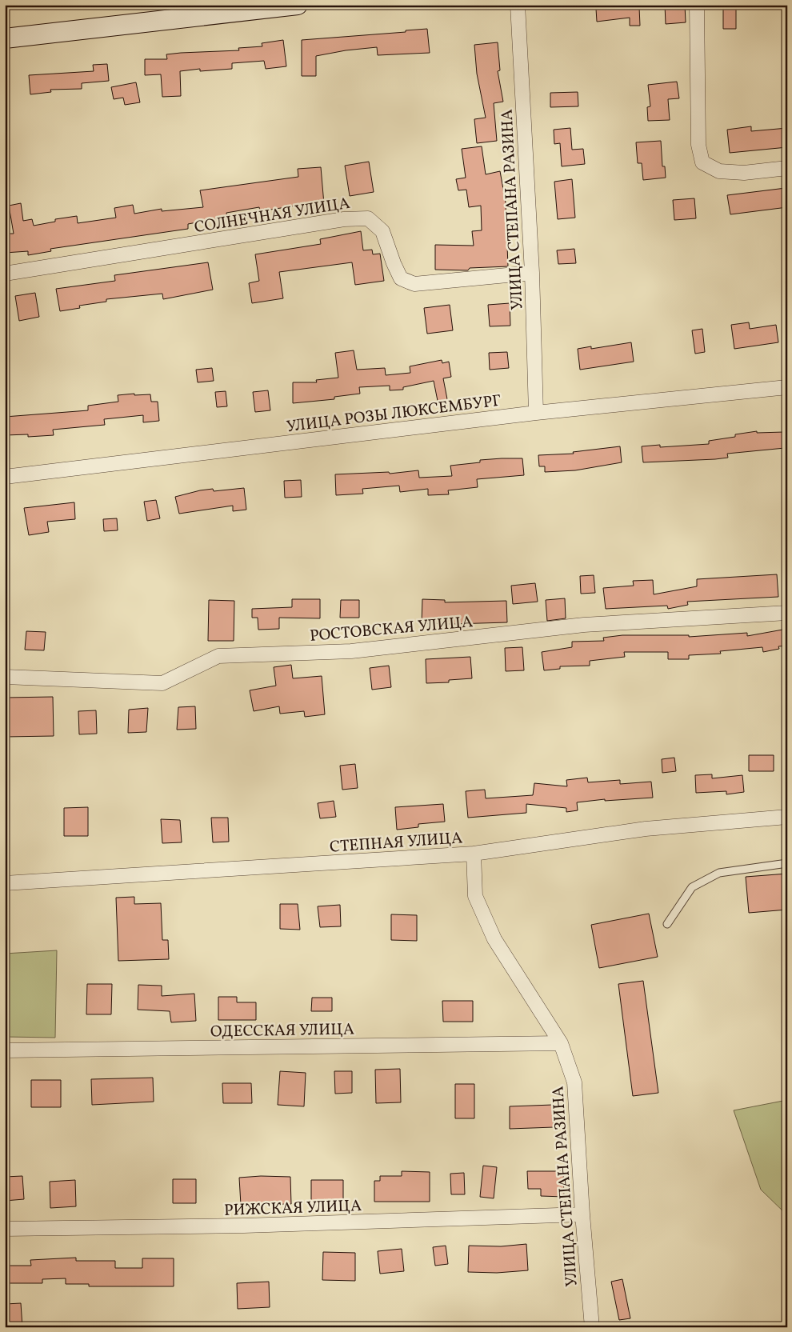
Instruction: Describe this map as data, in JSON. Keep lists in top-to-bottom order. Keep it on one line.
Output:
{"streets":{"street":["УЛИЦА СТЕПАНА РАЗИНА","СОЛНЕЧНАЯ УЛИЦА","УЛИЦА РОЗЫ ЛЮКСЕМБУРГ","РОСТОВСКАЯ УЛИЦА","СТЕПНАЯ УЛИЦА","ОДЕССКАЯ УЛИЦА","РИЖСКАЯ УЛИЦА"]},"crossings":[["УЛИЦА СТЕПАНА РАЗИНА","СОЛНЕЧНАЯ УЛИЦА"],["УЛИЦА СТЕПАНА РАЗИНА","УЛИЦА РОЗЫ ЛЮКСЕМБУРГ"],["УЛИЦА СТЕПАНА РАЗИНА","СТЕПНАЯ УЛИЦА"],["УЛИЦА СТЕПАНА РАЗИНА","ОДЕССКАЯ УЛИЦА"],["УЛИЦА СТЕПАНА РАЗИНА","РИЖСКАЯ УЛИЦА"]]}
